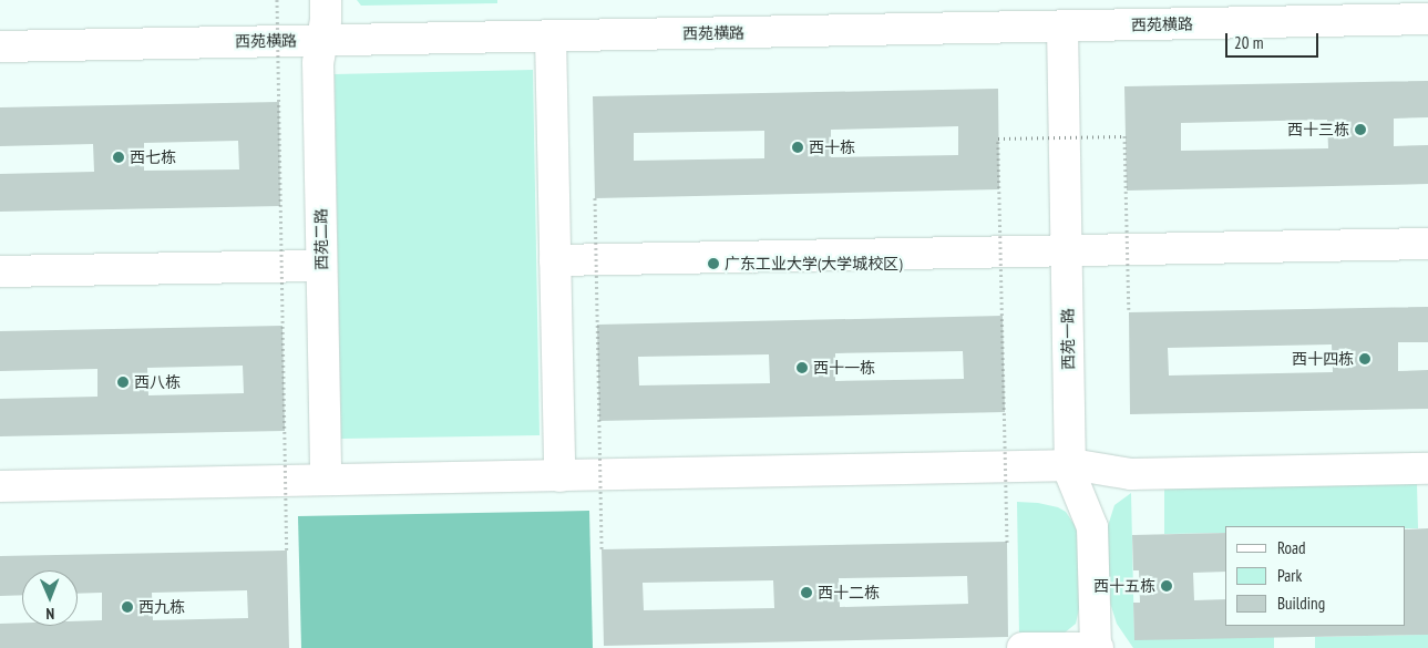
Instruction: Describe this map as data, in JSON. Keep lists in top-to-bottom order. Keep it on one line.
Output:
{"streets":{"street":["西苑横路","西苑二路","西苑一路"]},"crossings":[["西苑横路","西苑二路"],["西苑横路","西苑一路"]],"places":["西十三栋","西十栋","西七栋","广东工业大学(大学城校区)","西十四栋","西十一栋","西八栋","西十五栋","西十二栋","西九栋"],"legend":["Road","Park","Building"],"scale_bar":"20 m","north":"bottom"}
